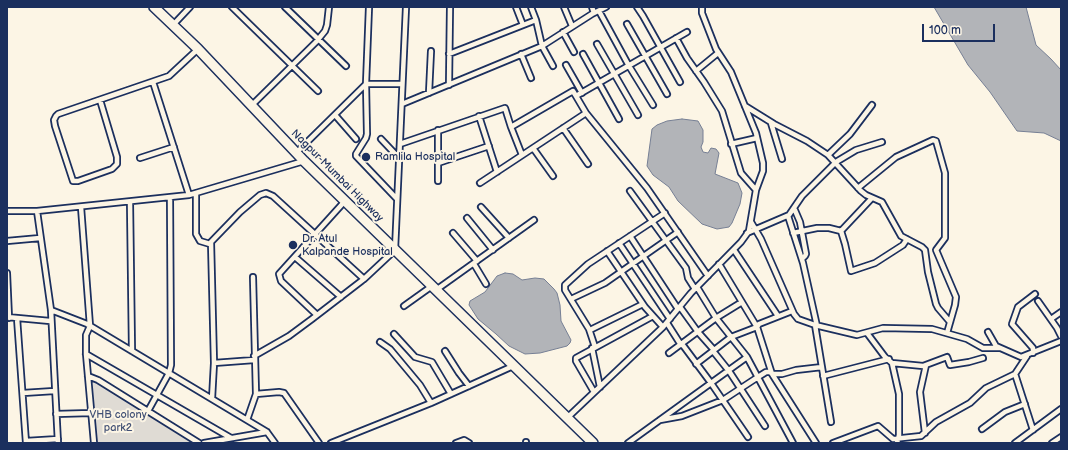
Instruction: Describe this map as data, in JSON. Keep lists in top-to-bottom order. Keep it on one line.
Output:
{"streets":{"highway":["Nagpur-Mumbai Highway"]},"parks":["VHB colony park2"],"places":["Ramlila Hospital","Dr. Atul Kalpande Hospital"],"scale_bar":"100 m"}
